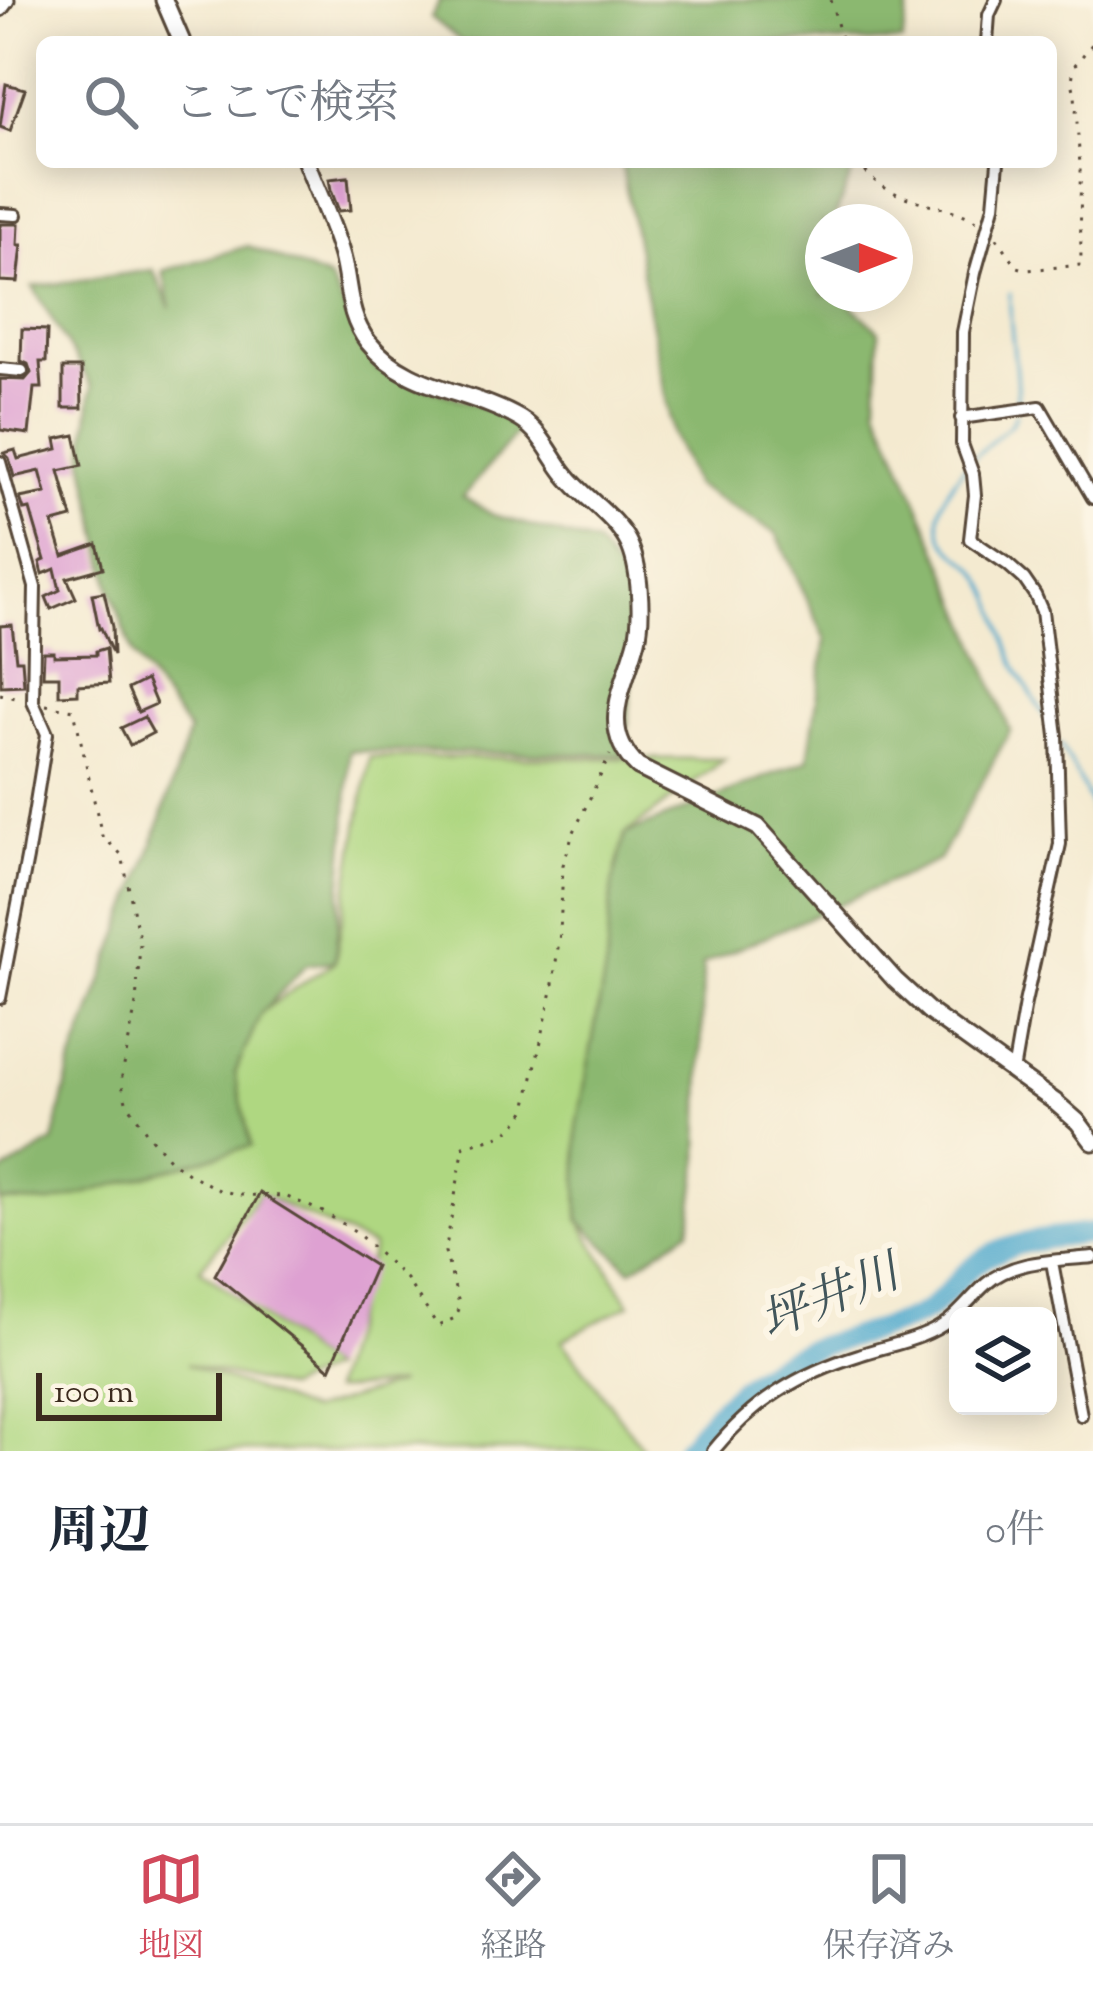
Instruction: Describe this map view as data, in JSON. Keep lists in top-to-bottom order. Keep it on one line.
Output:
{"water":["坪井川"],"scale_bar":"100 m","north":"right","page":{"search":"ここで検索","scale":"100 m","heading":["周辺","0件"],"nav":["地図","経路","保存済み"]}}
